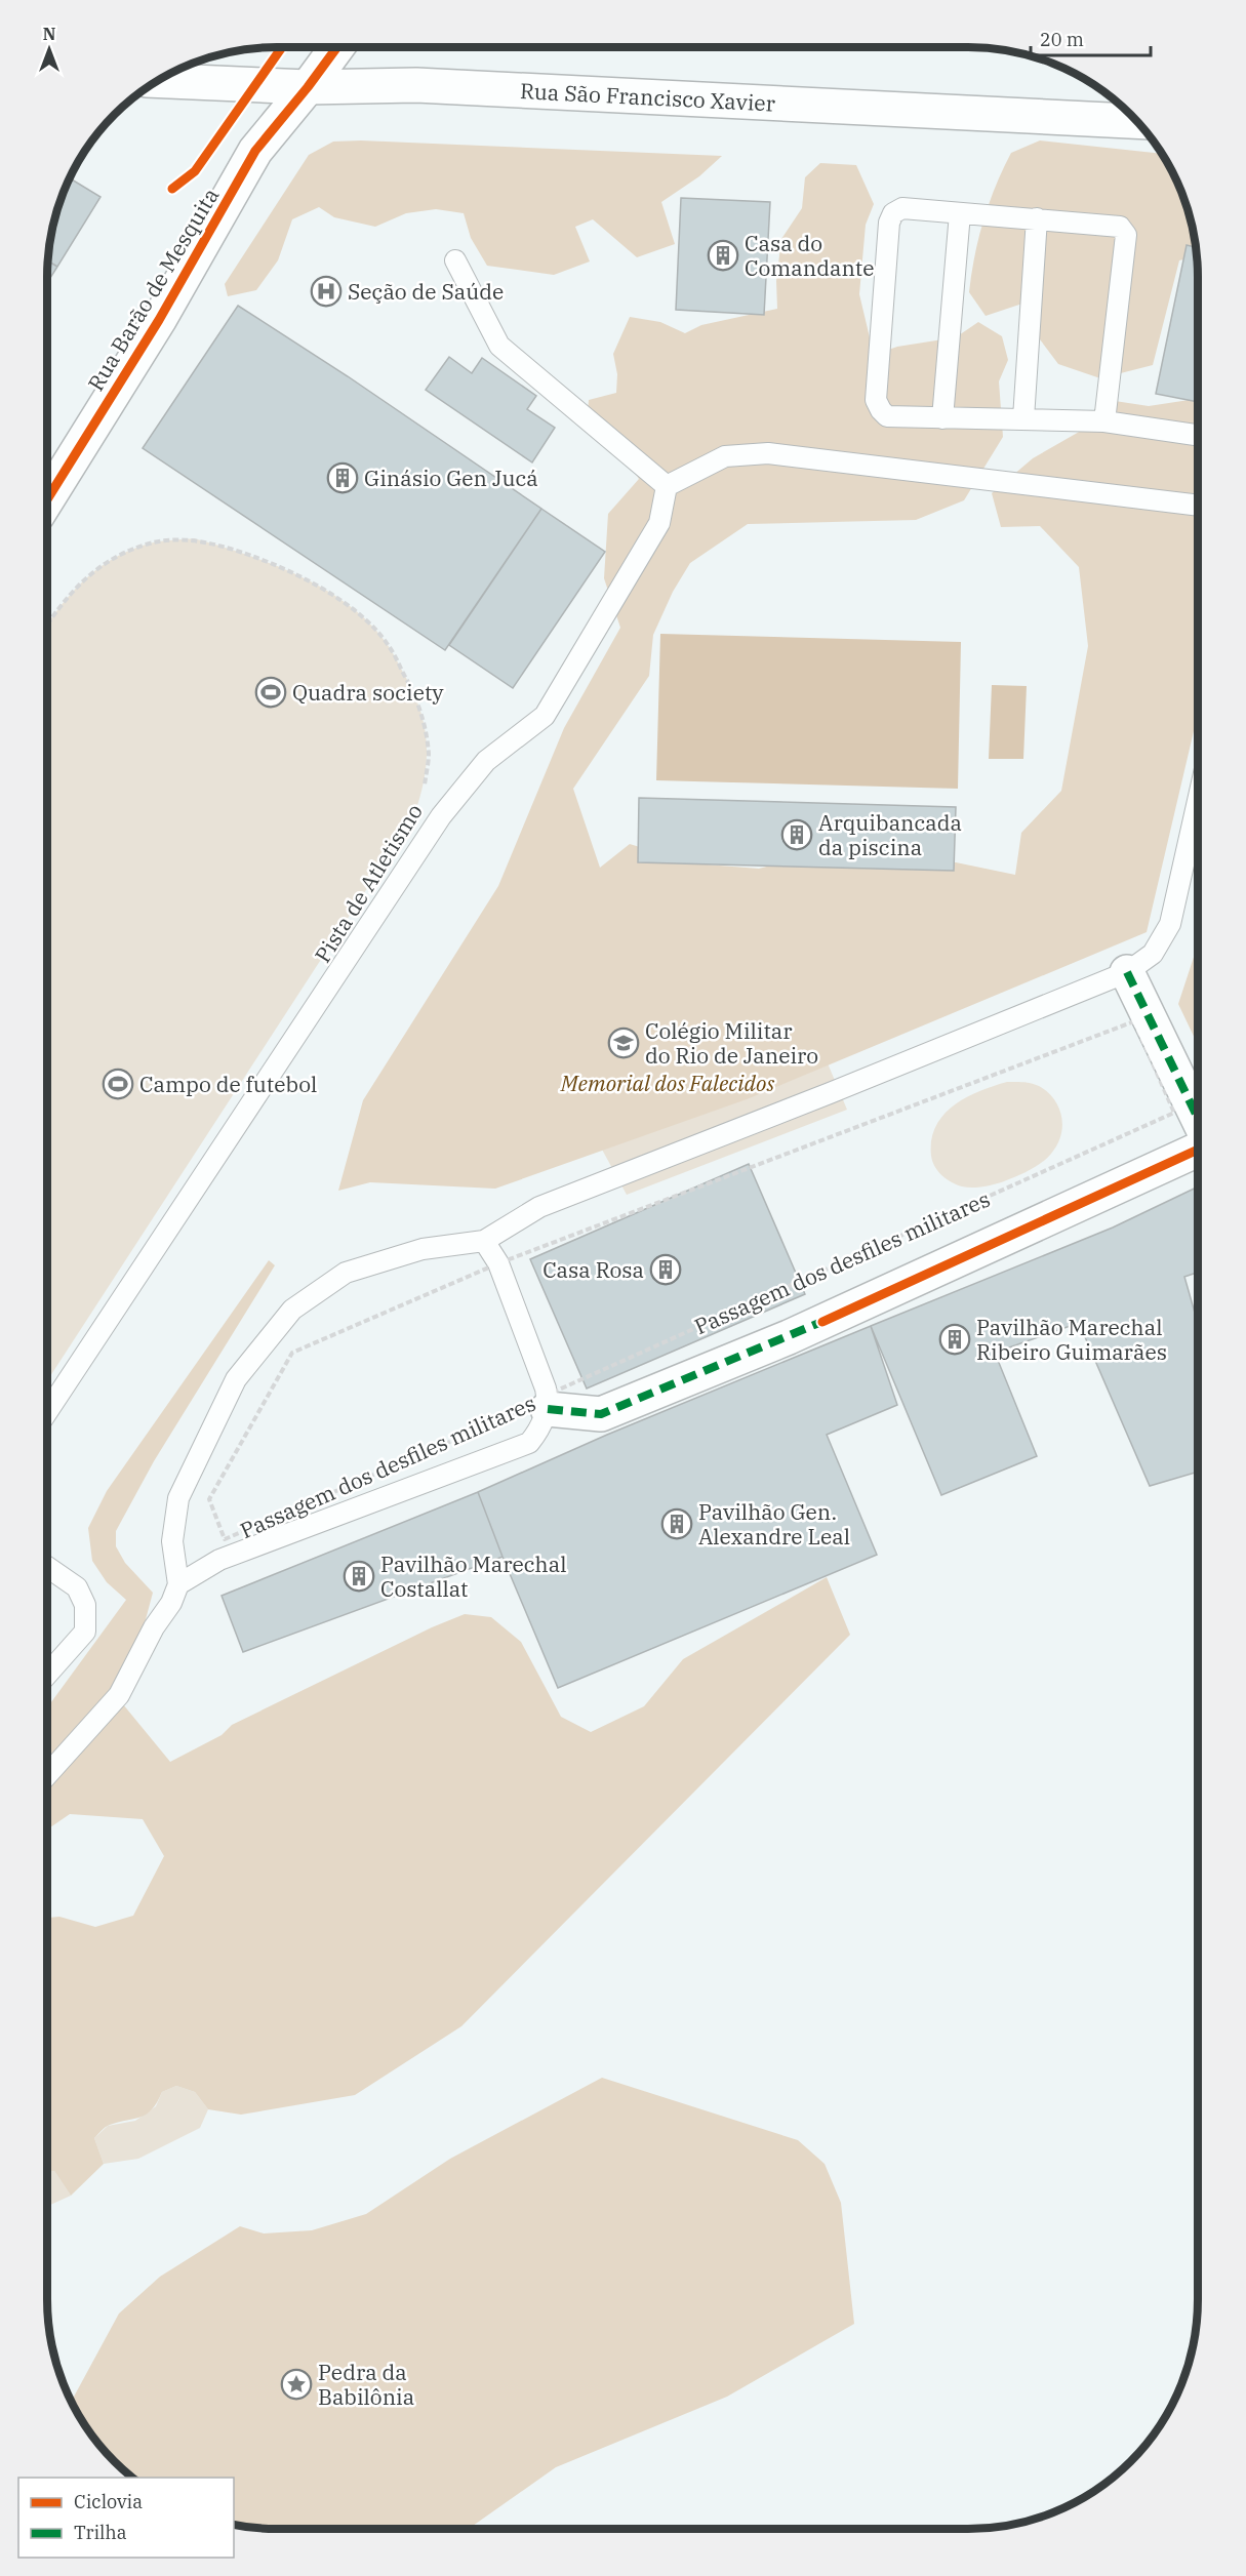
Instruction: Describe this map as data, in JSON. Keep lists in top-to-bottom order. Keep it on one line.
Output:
{"streets":{"street":["Rua São Francisco Xavier","Rua Barão de Mesquita"],"path":["Pista de Atletismo","Passagem dos desfiles militares"]},"crossings":[["Rua São Francisco Xavier","Rua Barão de Mesquita"]],"parks":["Memorial dos Falecidos"],"places":{"building":["Casa do Comandante","Ginásio Gen Jucá","Arquibancada da piscina","Casa Rosa","Pavilhão Marechal Ribeiro Guimarães","Pavilhão Gen. Alexandre Leal","Pavilhão Marechal Costallat"],"hospital":["Seção de Saúde"],"sports":["Quadra society","Campo de futebol"],"school or university":["Colégio Militar do Rio de Janeiro"],"place":["Pedra da Babilônia"]},"legend":["Ciclovia","Trilha"],"scale_bar":"20 m","north":"top"}
